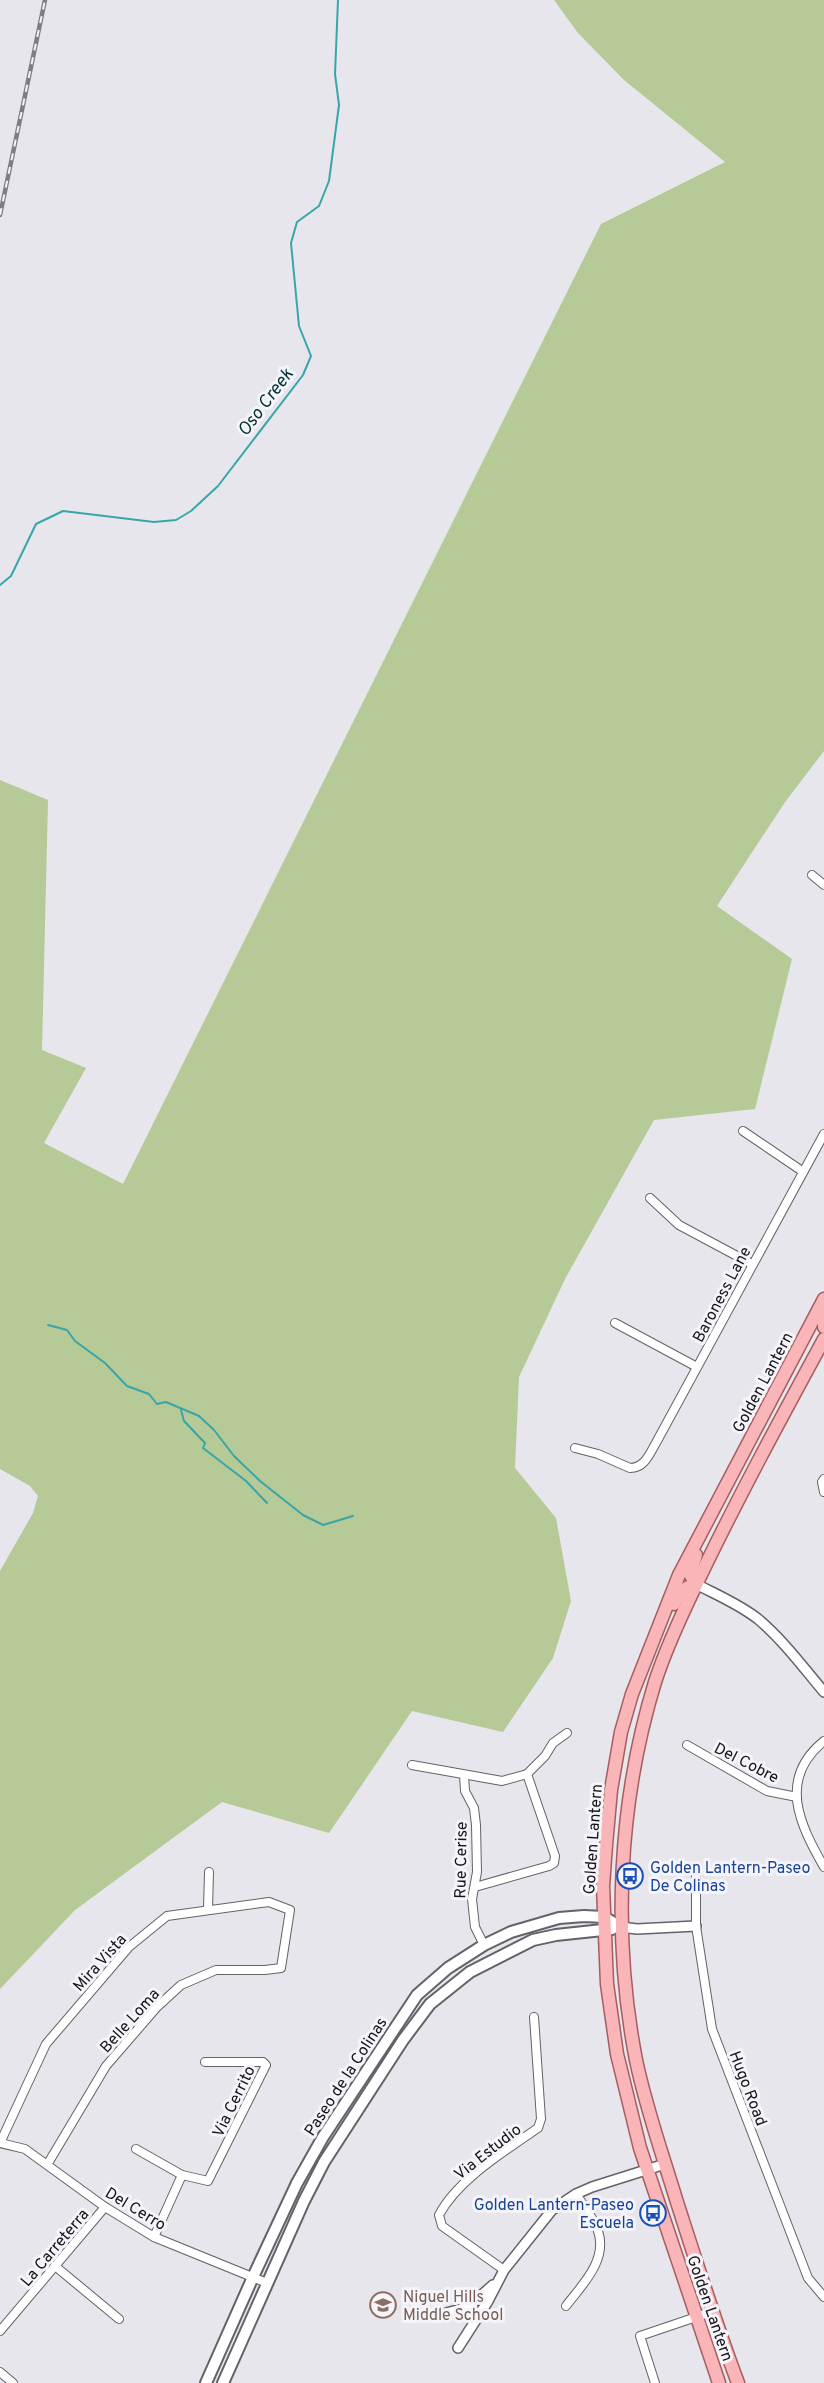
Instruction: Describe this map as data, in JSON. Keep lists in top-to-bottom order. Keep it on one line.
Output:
{"streets":{"main road":["Golden Lantern","Paseo de la Colinas"],"street":["Baroness Lane","Del Cobre","Rue Cerise","Mira Vista","Belle Loma","Hugo Road","Via Cerrito","Via Estudio","Del Cerro","La Carreterra"]},"crossings":[["Golden Lantern","Paseo de la Colinas"],["Rue Cerise","Paseo de la Colinas"],["Mira Vista","Belle Loma"],["Mira Vista","Del Cerro"],["Belle Loma","Del Cerro"],["Paseo de la Colinas","Hugo Road"],["Paseo de la Colinas","Del Cerro"],["Del Cerro","La Carreterra"]],"water":["Oso Creek"],"places":{"bus stop":["Golden Lantern-Paseo De Colinas","Golden Lantern-Paseo Escuela"],"school or university":["Niguel Hills Middle School"]}}
